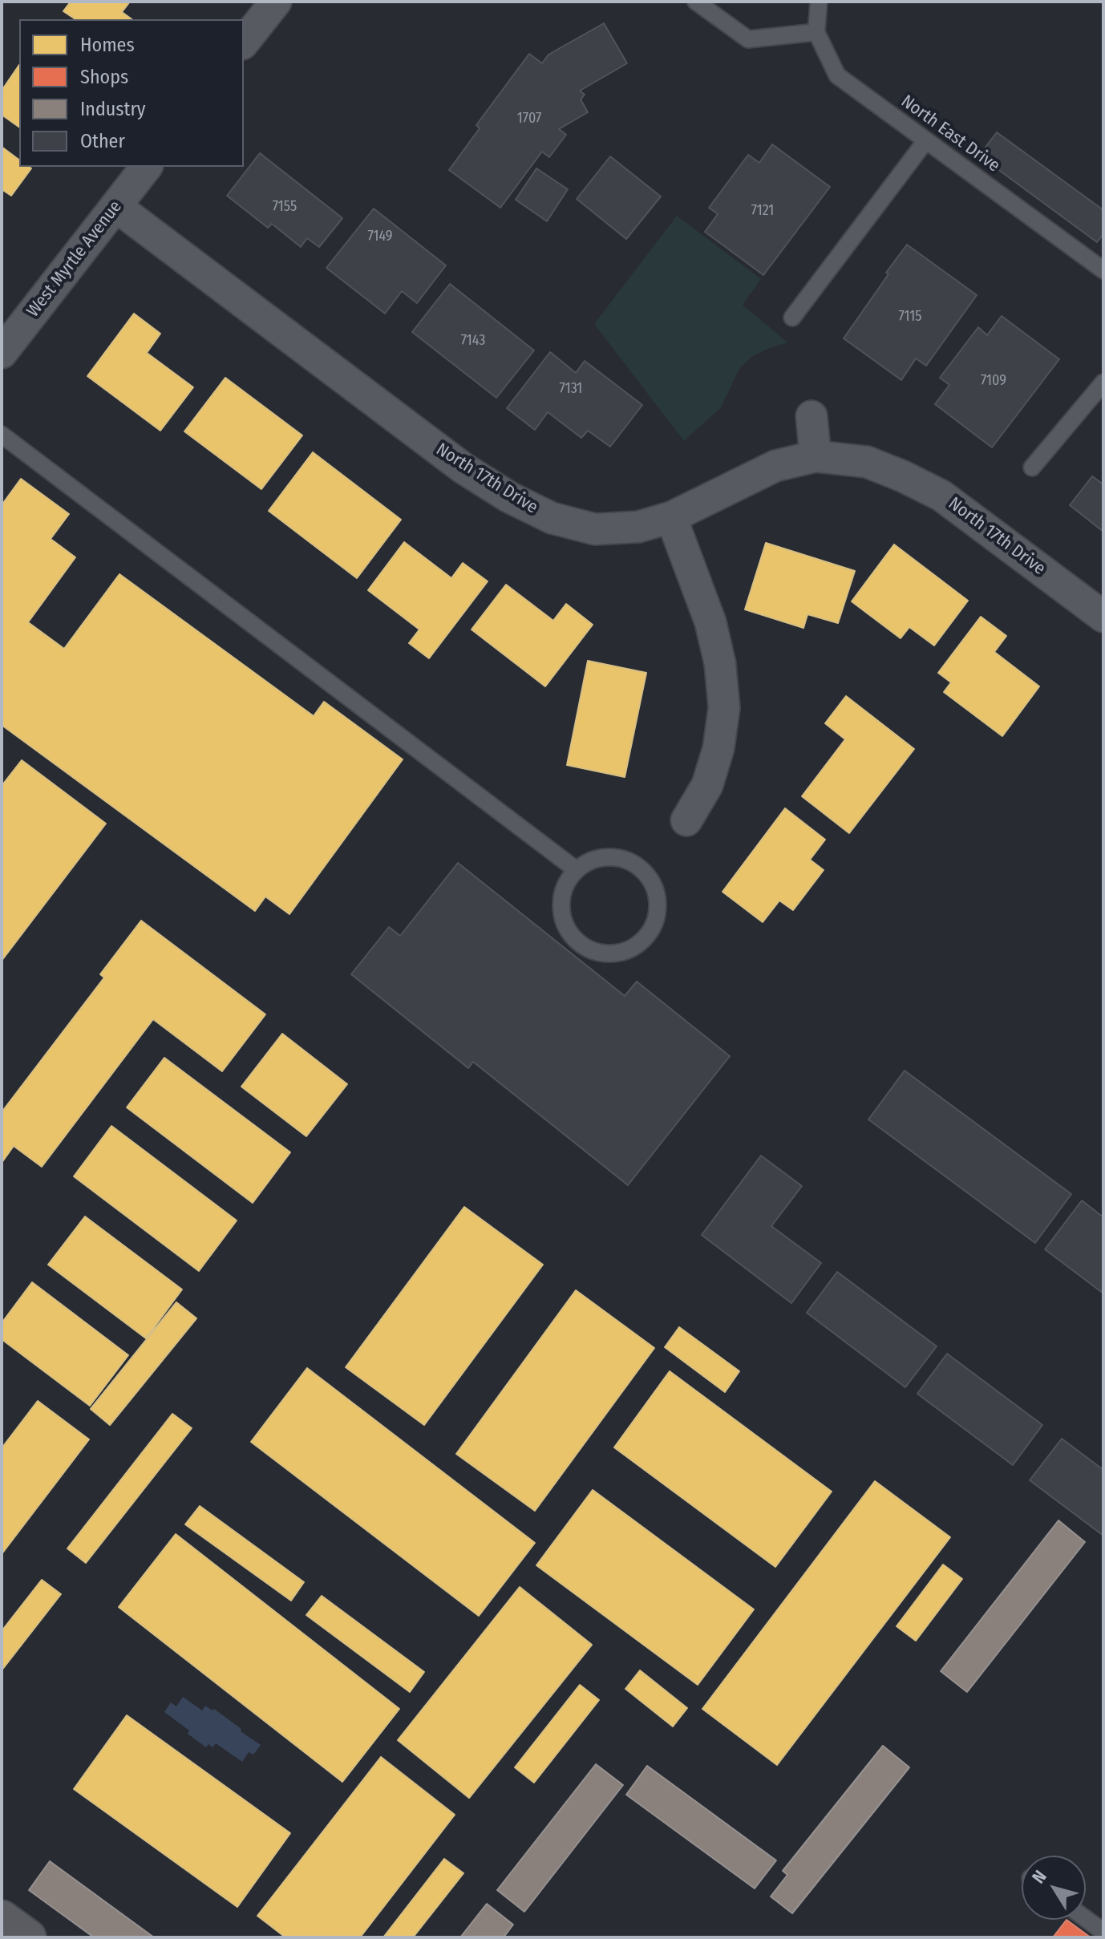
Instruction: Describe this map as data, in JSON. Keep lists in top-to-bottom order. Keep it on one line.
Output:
{"streets":{"street":["West Myrtle Avenue","North 17th Drive"],"lane":["North East Drive"]},"crossings":[["West Myrtle Avenue","North 17th Drive"]],"house_numbers":["1707","7155","7121","7149","7115","7143","7109","7131"],"legend":["Homes","Shops","Industry","Other"],"north":"top left"}
